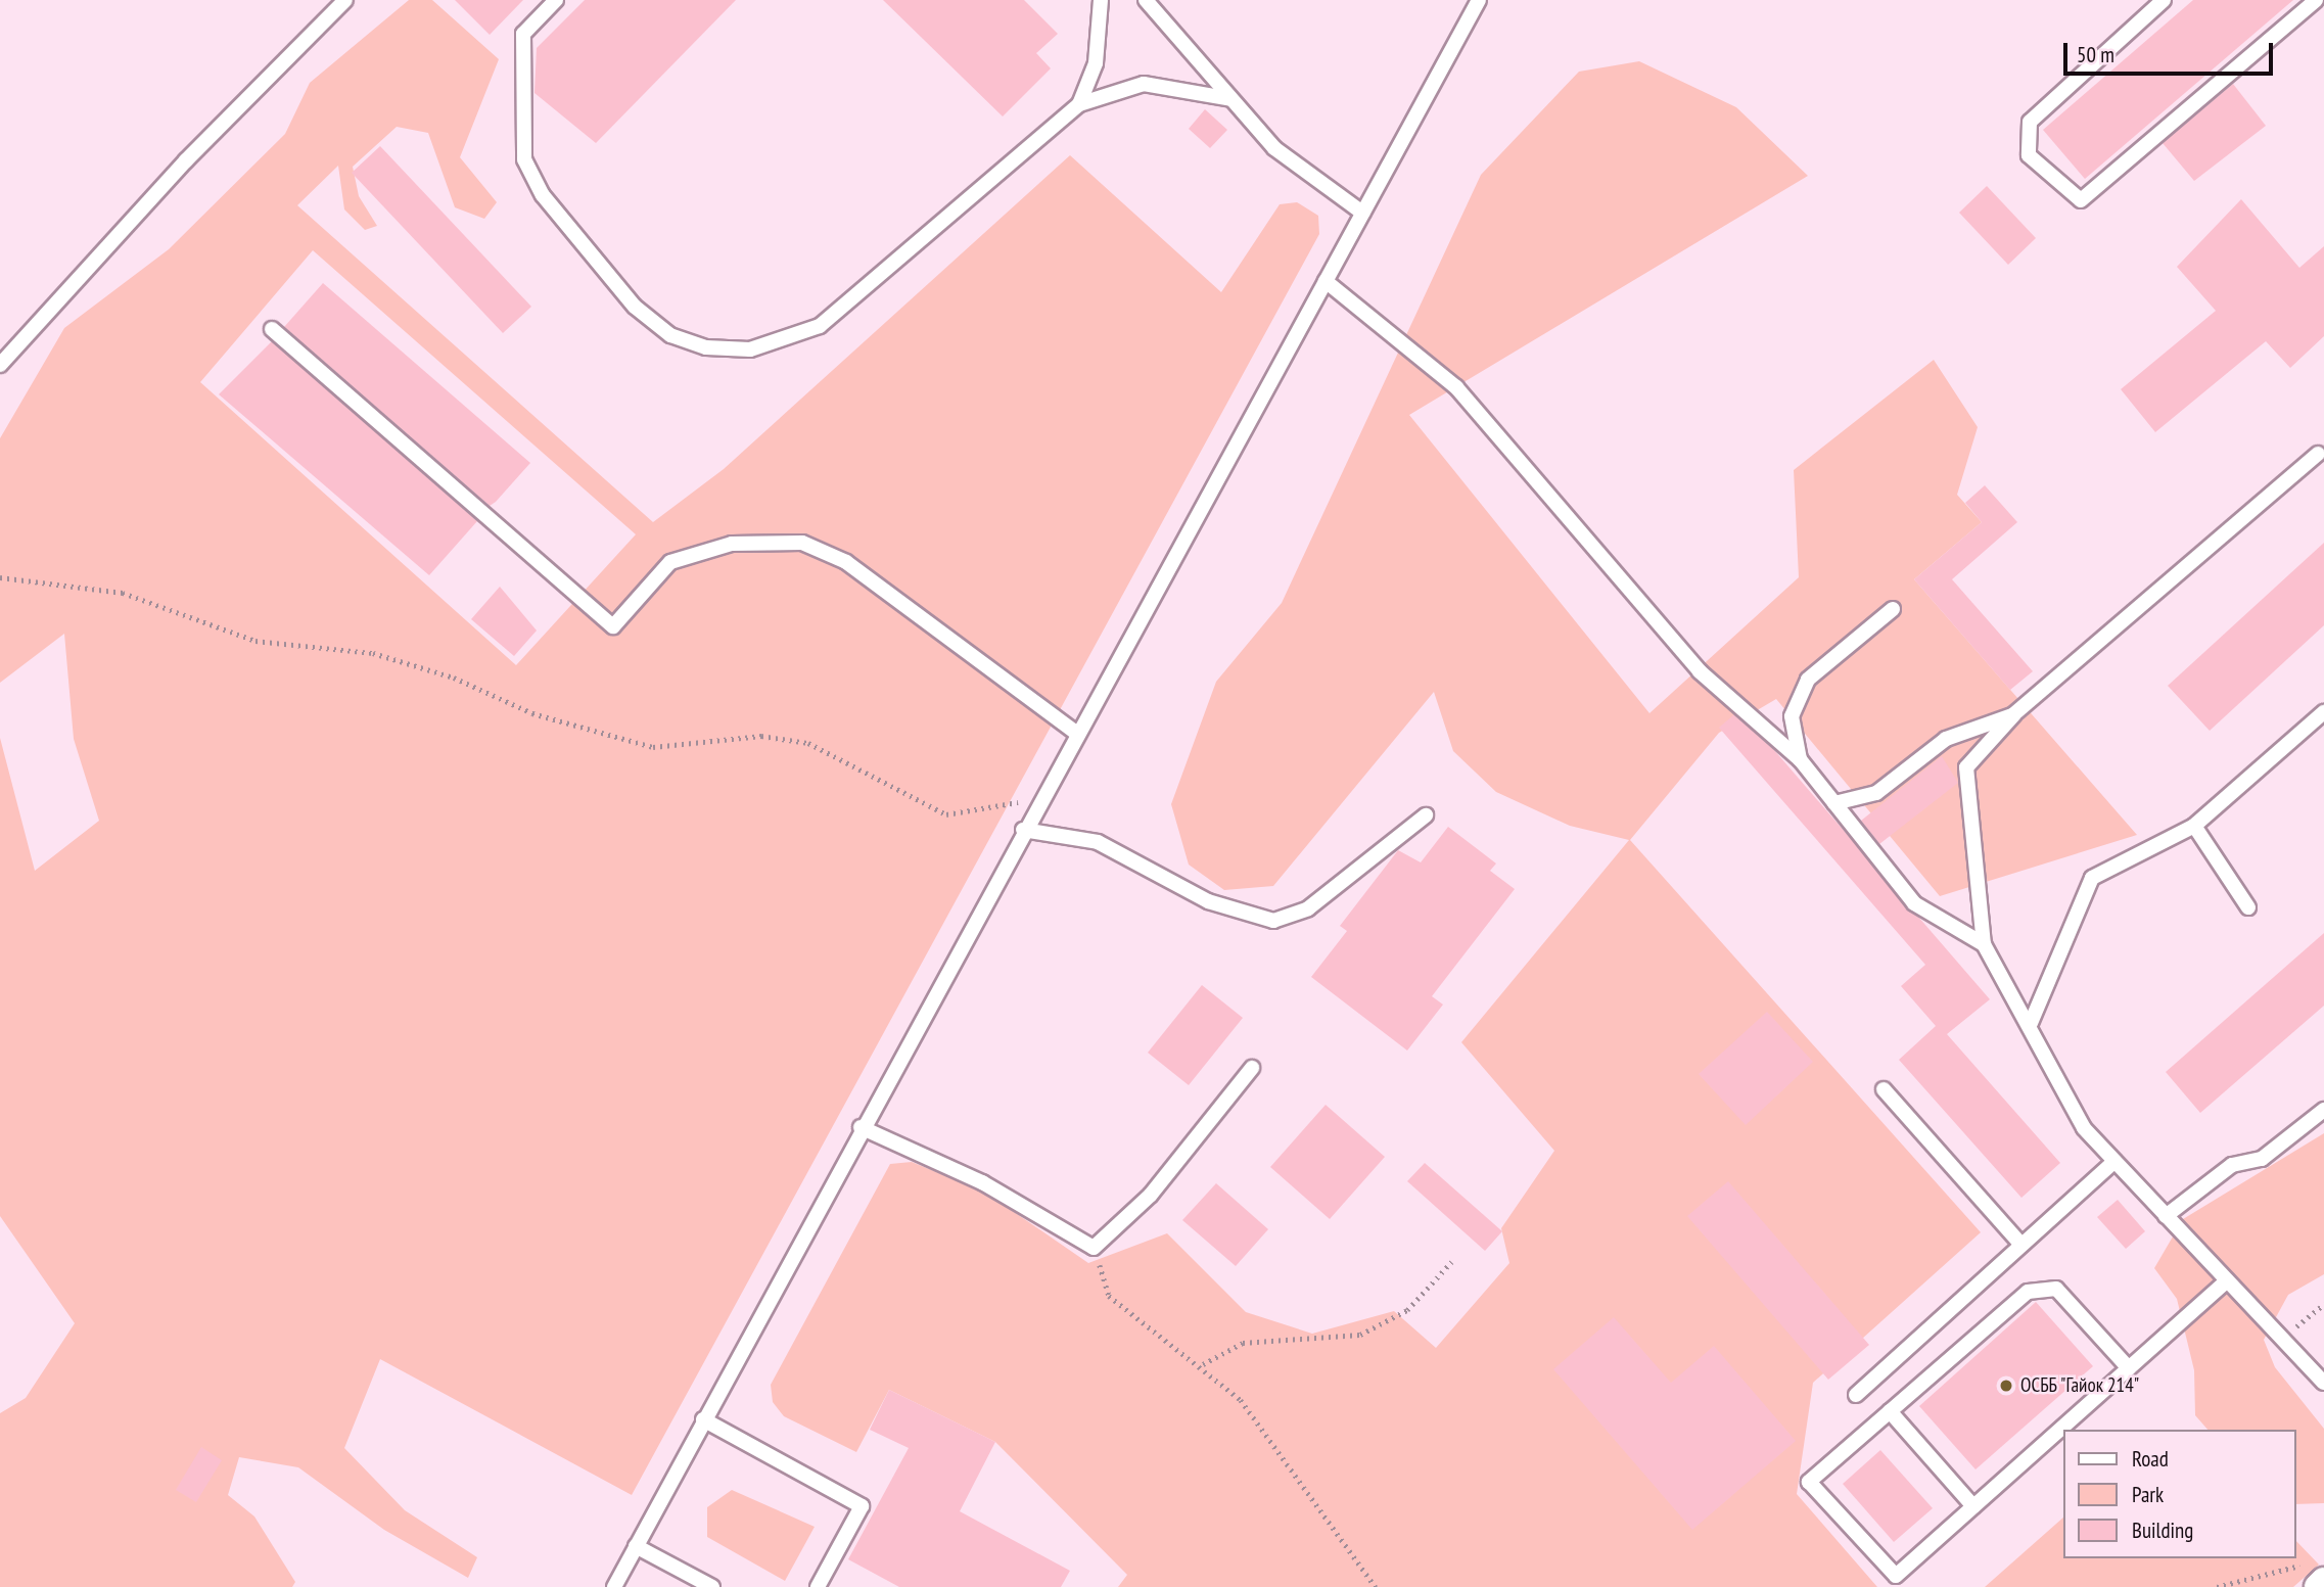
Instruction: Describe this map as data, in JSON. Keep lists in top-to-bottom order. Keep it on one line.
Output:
{"places":["ОСББ \"Гайок 214\""],"legend":["Road","Park","Building"],"scale_bar":"50 m"}
